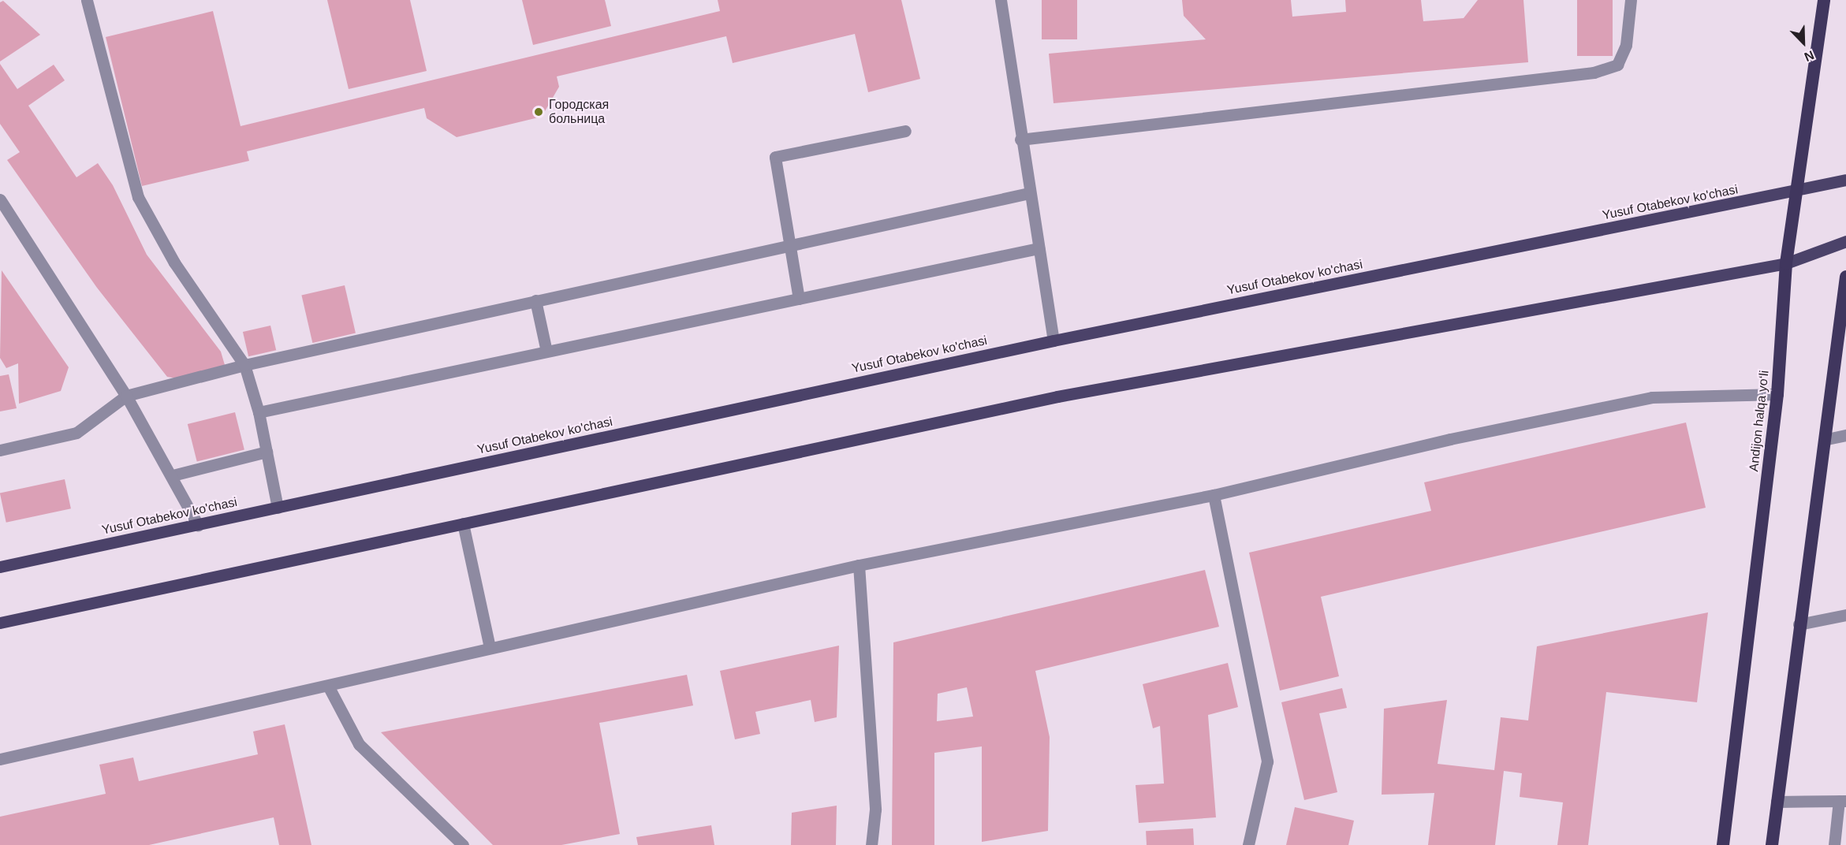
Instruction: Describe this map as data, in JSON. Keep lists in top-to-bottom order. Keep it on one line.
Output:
{"streets":{"highway":["Andijon halqa yo‘li"],"main road":["Yusuf Otabekov ko'chasi"]},"crossings":[["Yusuf Otabekov ko'chasi","Andijon halqa yo‘li"]],"places":["Городская больница"],"north":"bottom right"}
